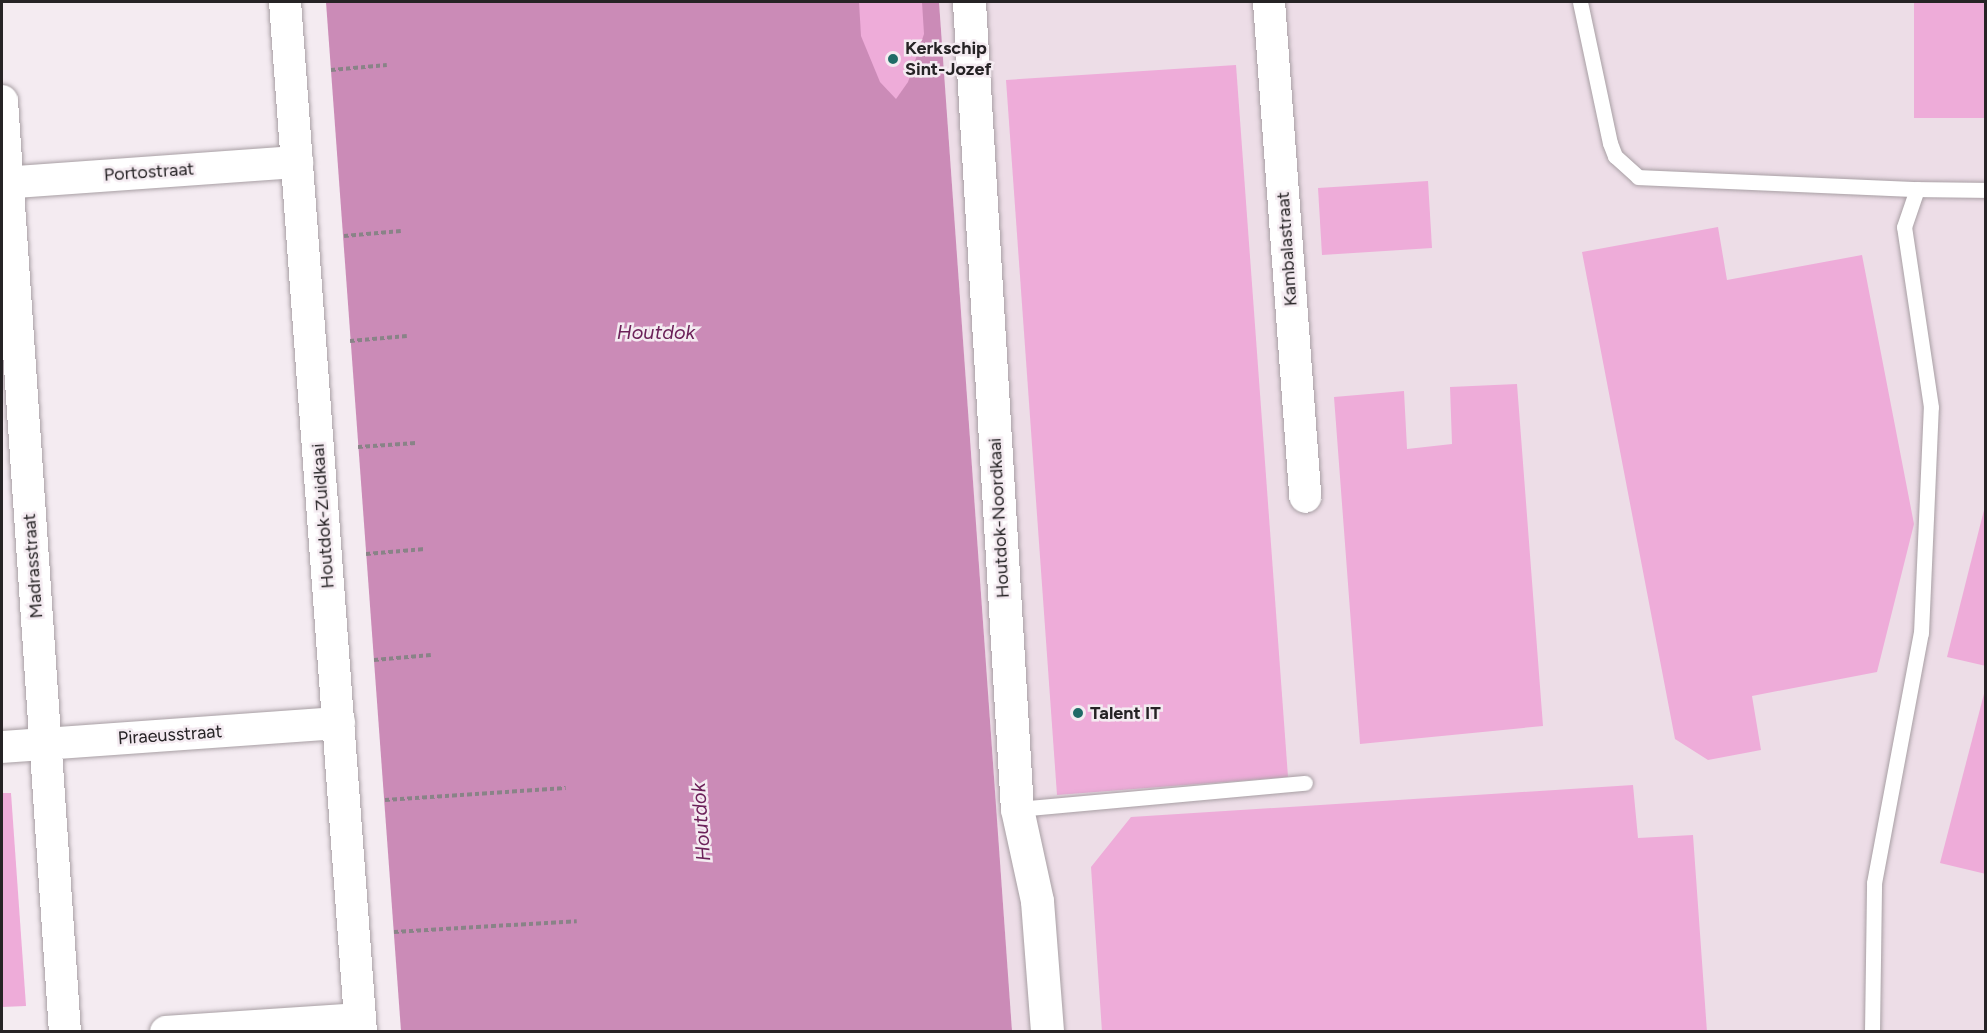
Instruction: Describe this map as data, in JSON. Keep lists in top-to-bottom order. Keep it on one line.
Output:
{"streets":{"street":["Portostraat","Kambalastraat","Houtdok-Zuidkaai","Houtdok-Noordkaai","Madrasstraat","Piraeusstraat"]},"crossings":[["Portostraat","Houtdok-Zuidkaai"],["Portostraat","Madrasstraat"],["Houtdok-Zuidkaai","Piraeusstraat"],["Madrasstraat","Piraeusstraat"]],"water":["Houtdok"],"places":["Kerkschip Sint-Jozef","Talent IT"]}
